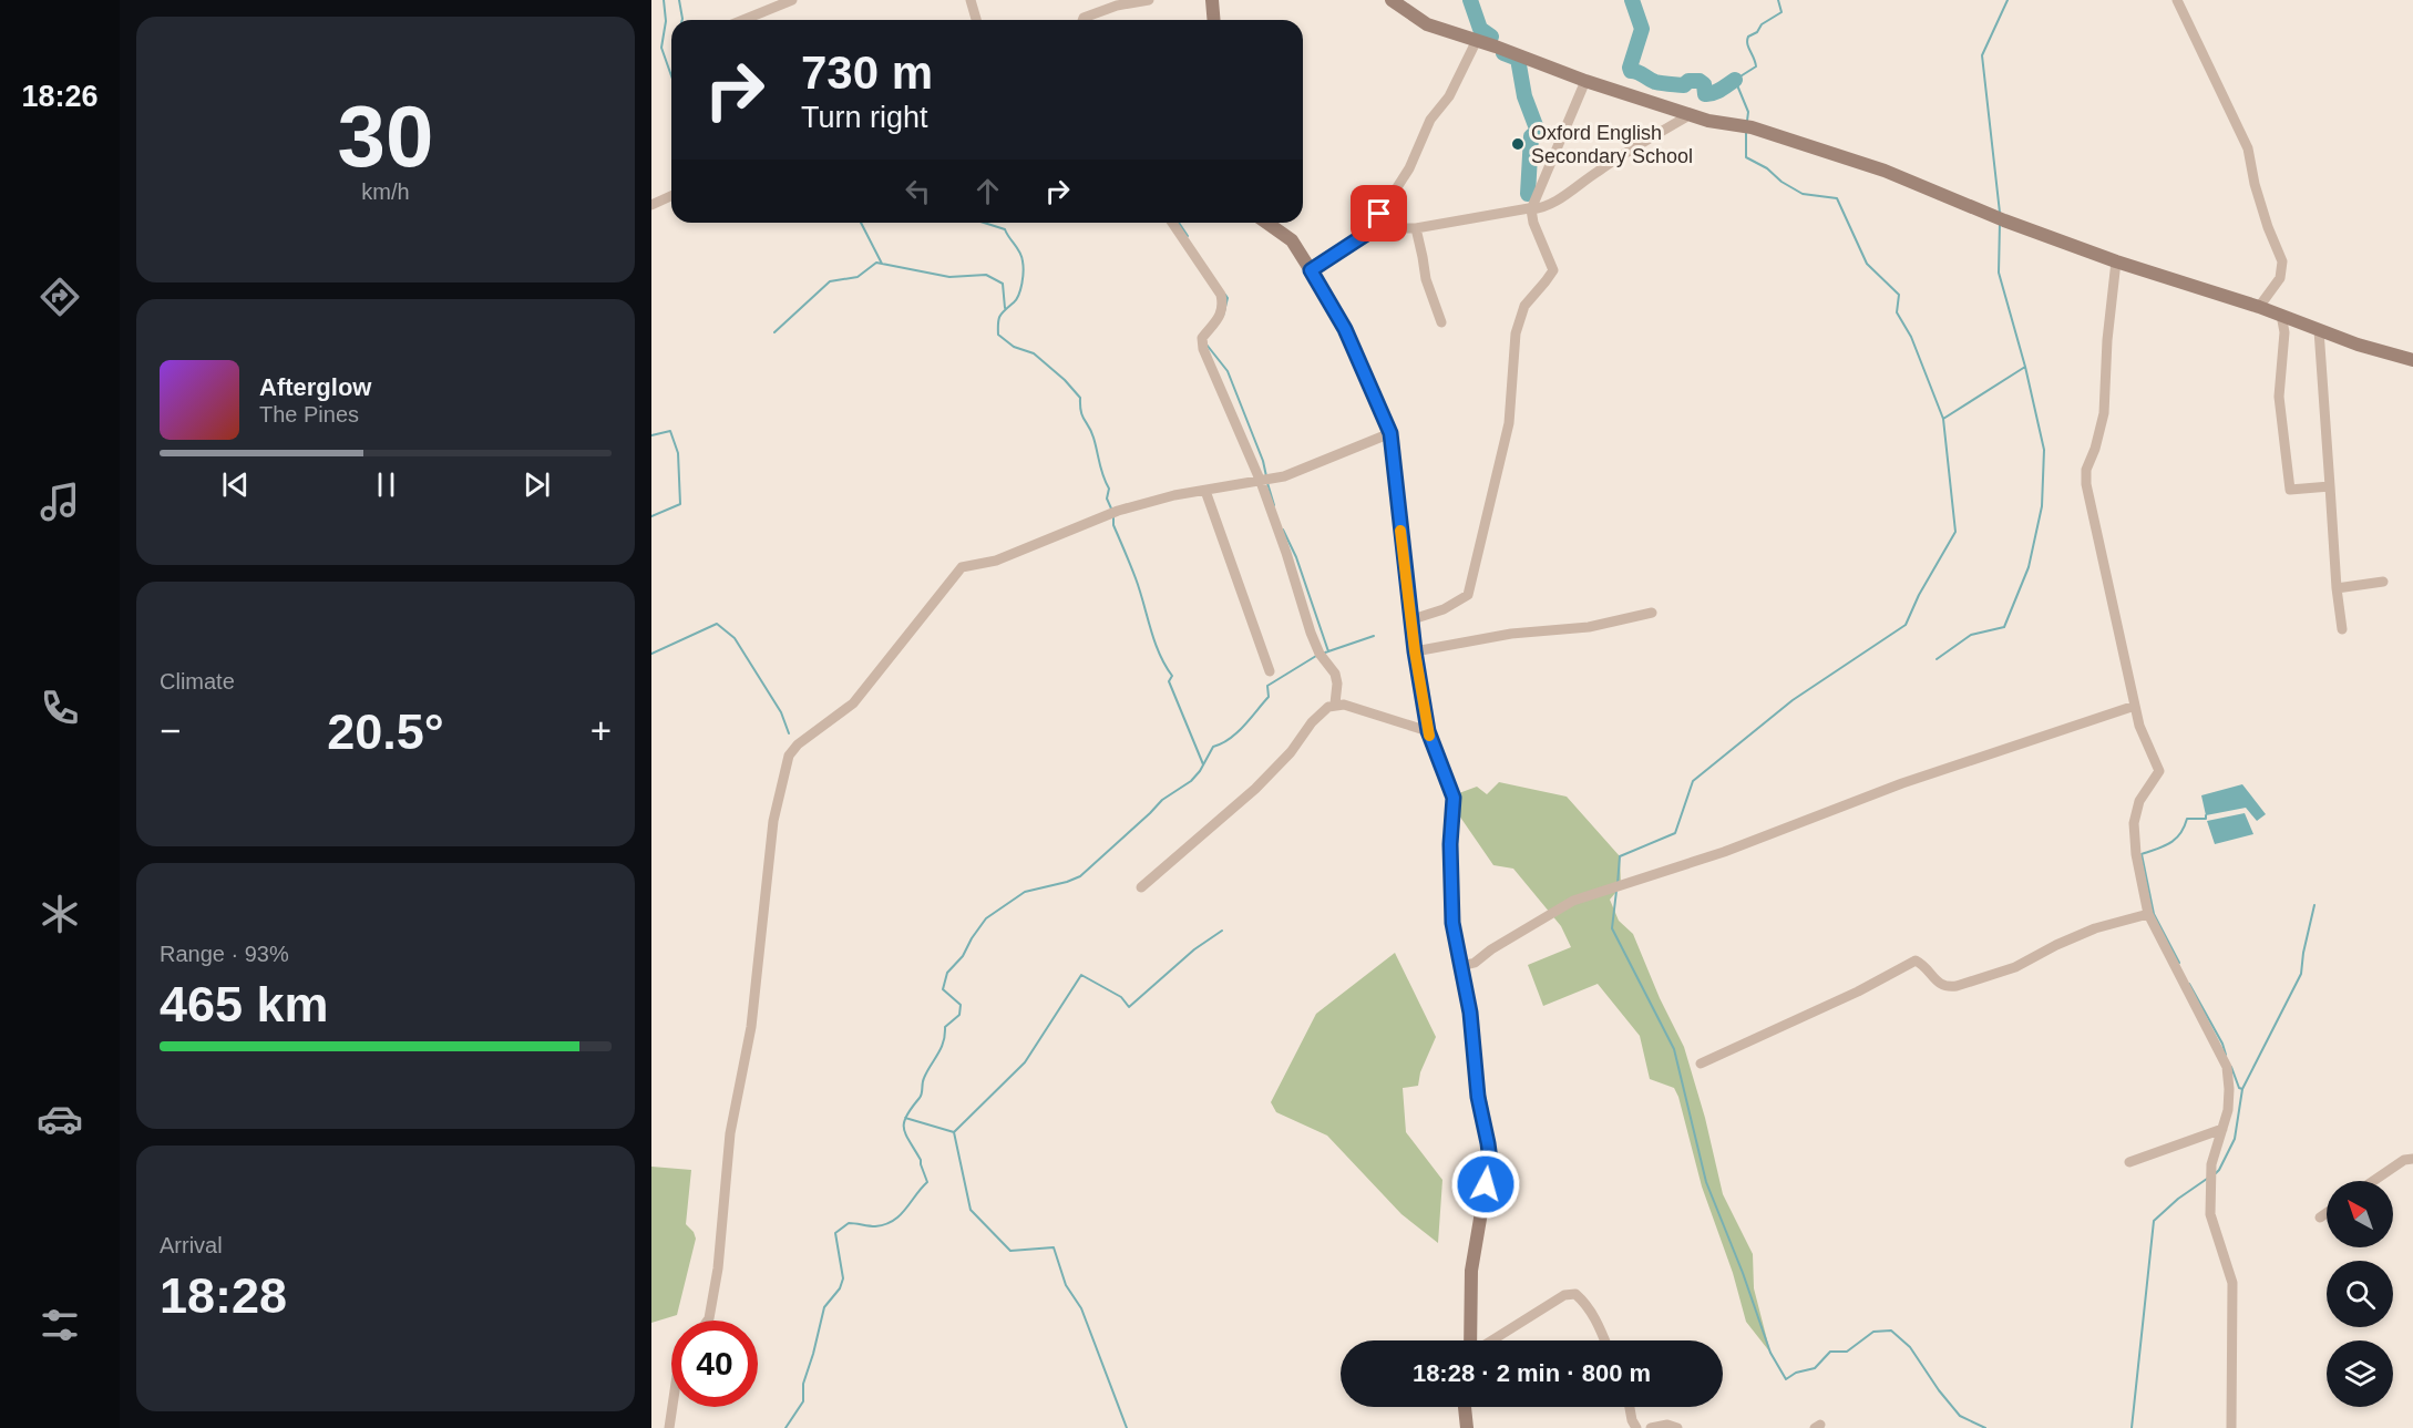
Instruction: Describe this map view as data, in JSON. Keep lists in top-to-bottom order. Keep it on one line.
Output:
{"places":["Oxford English Secondary School"],"north":"top left","page":{"tabs":"18:26","tile":[["30","km/h"],"Climate",["Range · 93%","465 km"],["Arrival","18:28"]],"turn":["730 m","Turn right"],"song":["Afterglow","The Pines"],"heat":["−","20.5°","+"],"limit":"40","trip":"18:28 · 2 min · 800 m"}}
